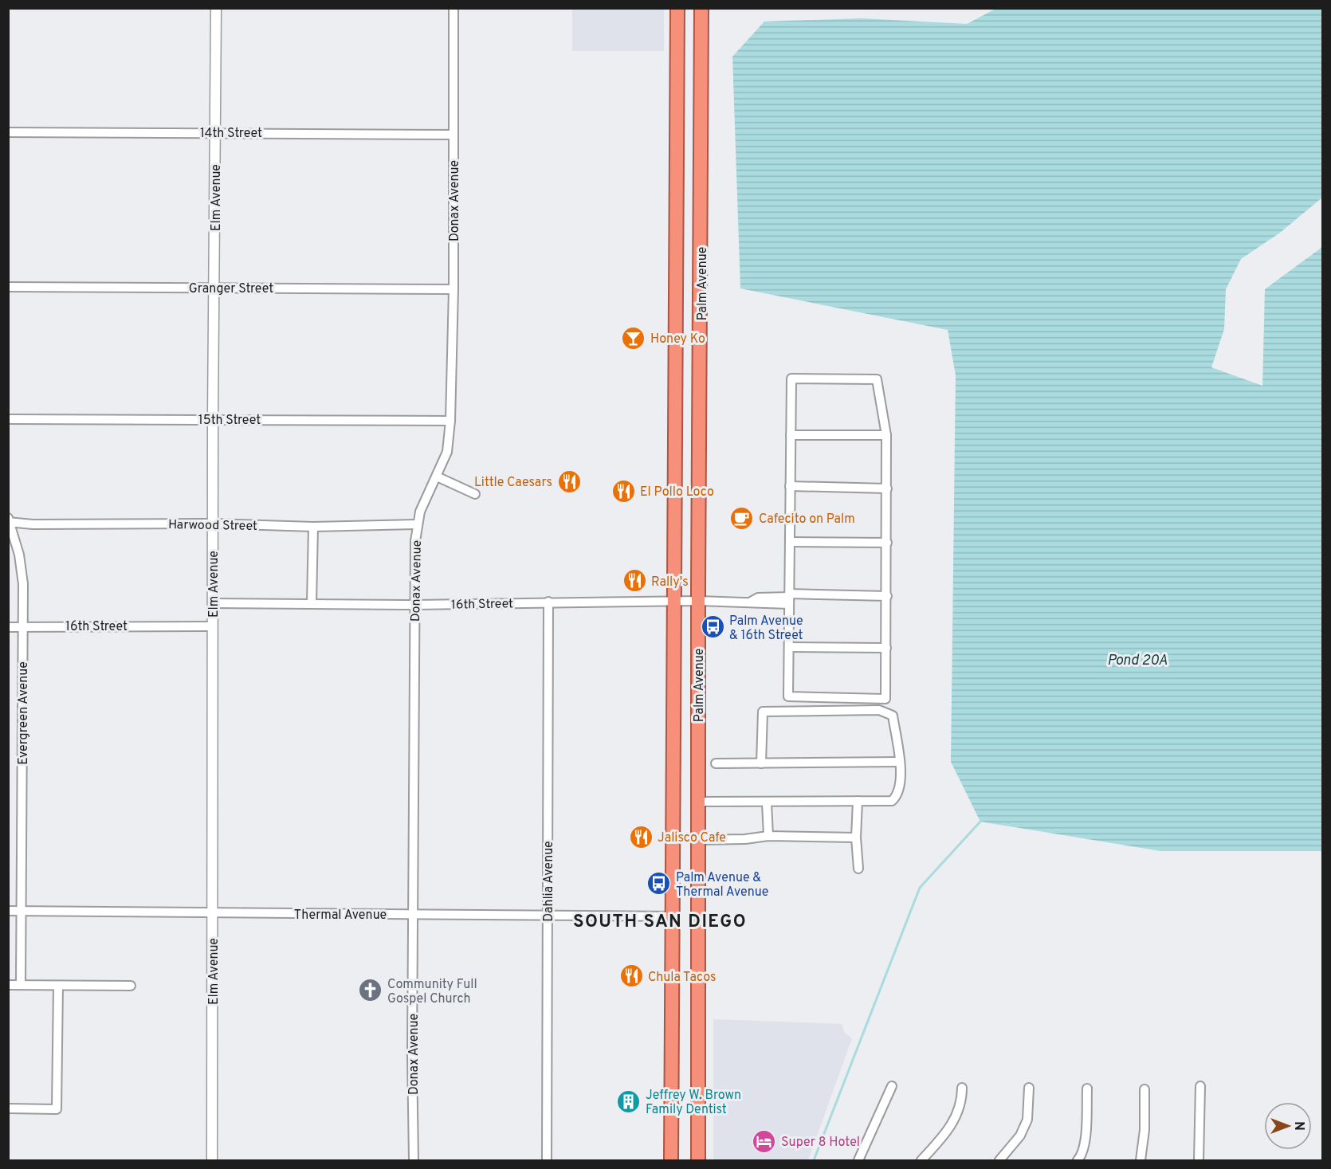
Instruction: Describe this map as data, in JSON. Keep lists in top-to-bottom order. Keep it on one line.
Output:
{"streets":{"highway":["Palm Avenue"],"street":["14th Street","Elm Avenue","Donax Avenue","Granger Street","15th Street","Harwood Street","16th Street","Evergreen Avenue","Dahlia Avenue","Thermal Avenue"]},"crossings":[["14th Street","Elm Avenue"],["14th Street","Donax Avenue"],["Elm Avenue","Granger Street"],["Elm Avenue","15th Street"],["Elm Avenue","Harwood Street"],["Elm Avenue","16th Street"],["Elm Avenue","Thermal Avenue"],["Donax Avenue","Granger Street"],["Donax Avenue","15th Street"],["Donax Avenue","Harwood Street"],["Donax Avenue","16th Street"],["Donax Avenue","Thermal Avenue"],["Palm Avenue","16th Street"],["Palm Avenue","Thermal Avenue"],["Harwood Street","Evergreen Avenue"],["16th Street","Evergreen Avenue"],["16th Street","Dahlia Avenue"],["Evergreen Avenue","Thermal Avenue"],["Dahlia Avenue","Thermal Avenue"]],"districts":["SOUTH SAN DIEGO"],"water":["Pond 20A"],"places":{"bar":["Honey Ko"],"restaurant":["Little Caesars","El Pollo Loco","Rally's","Jalisco Cafe","Chula Tacos"],"cafe":["Cafecito on Palm"],"bus stop":["Palm Avenue & 16th Street","Palm Avenue & Thermal Avenue"],"church":["Community Full Gospel Church"],"building":["Jeffrey W. Brown Family Dentist"],"hotel":["Super 8 Hotel"]},"north":"right"}
